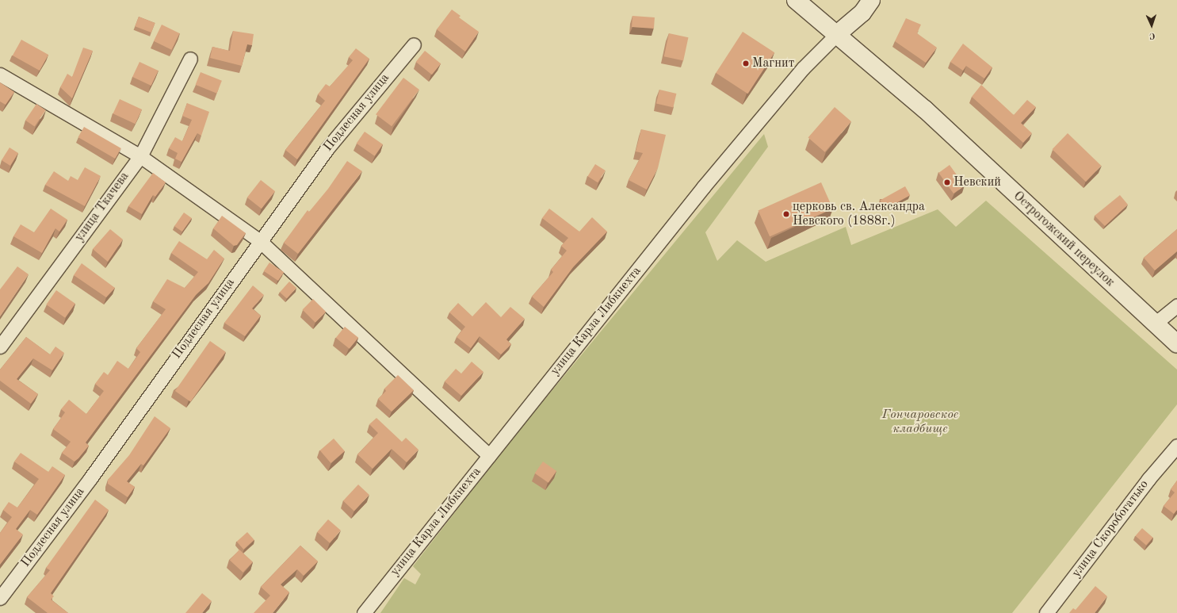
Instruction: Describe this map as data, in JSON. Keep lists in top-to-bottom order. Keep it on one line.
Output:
{"streets":{"main road":["Острогожский переулок"],"street":["Подлесная улица","улица Ткачева","улица Карла Либкнехта","улица Скоробогатько"]},"crossings":[["Острогожский переулок","улица Карла Либкнехта"]],"parks":["Гончаровское кладбище"],"places":["Магнит","Невский","церковь св. Александра Невского (1888г.)"],"north":"bottom"}
